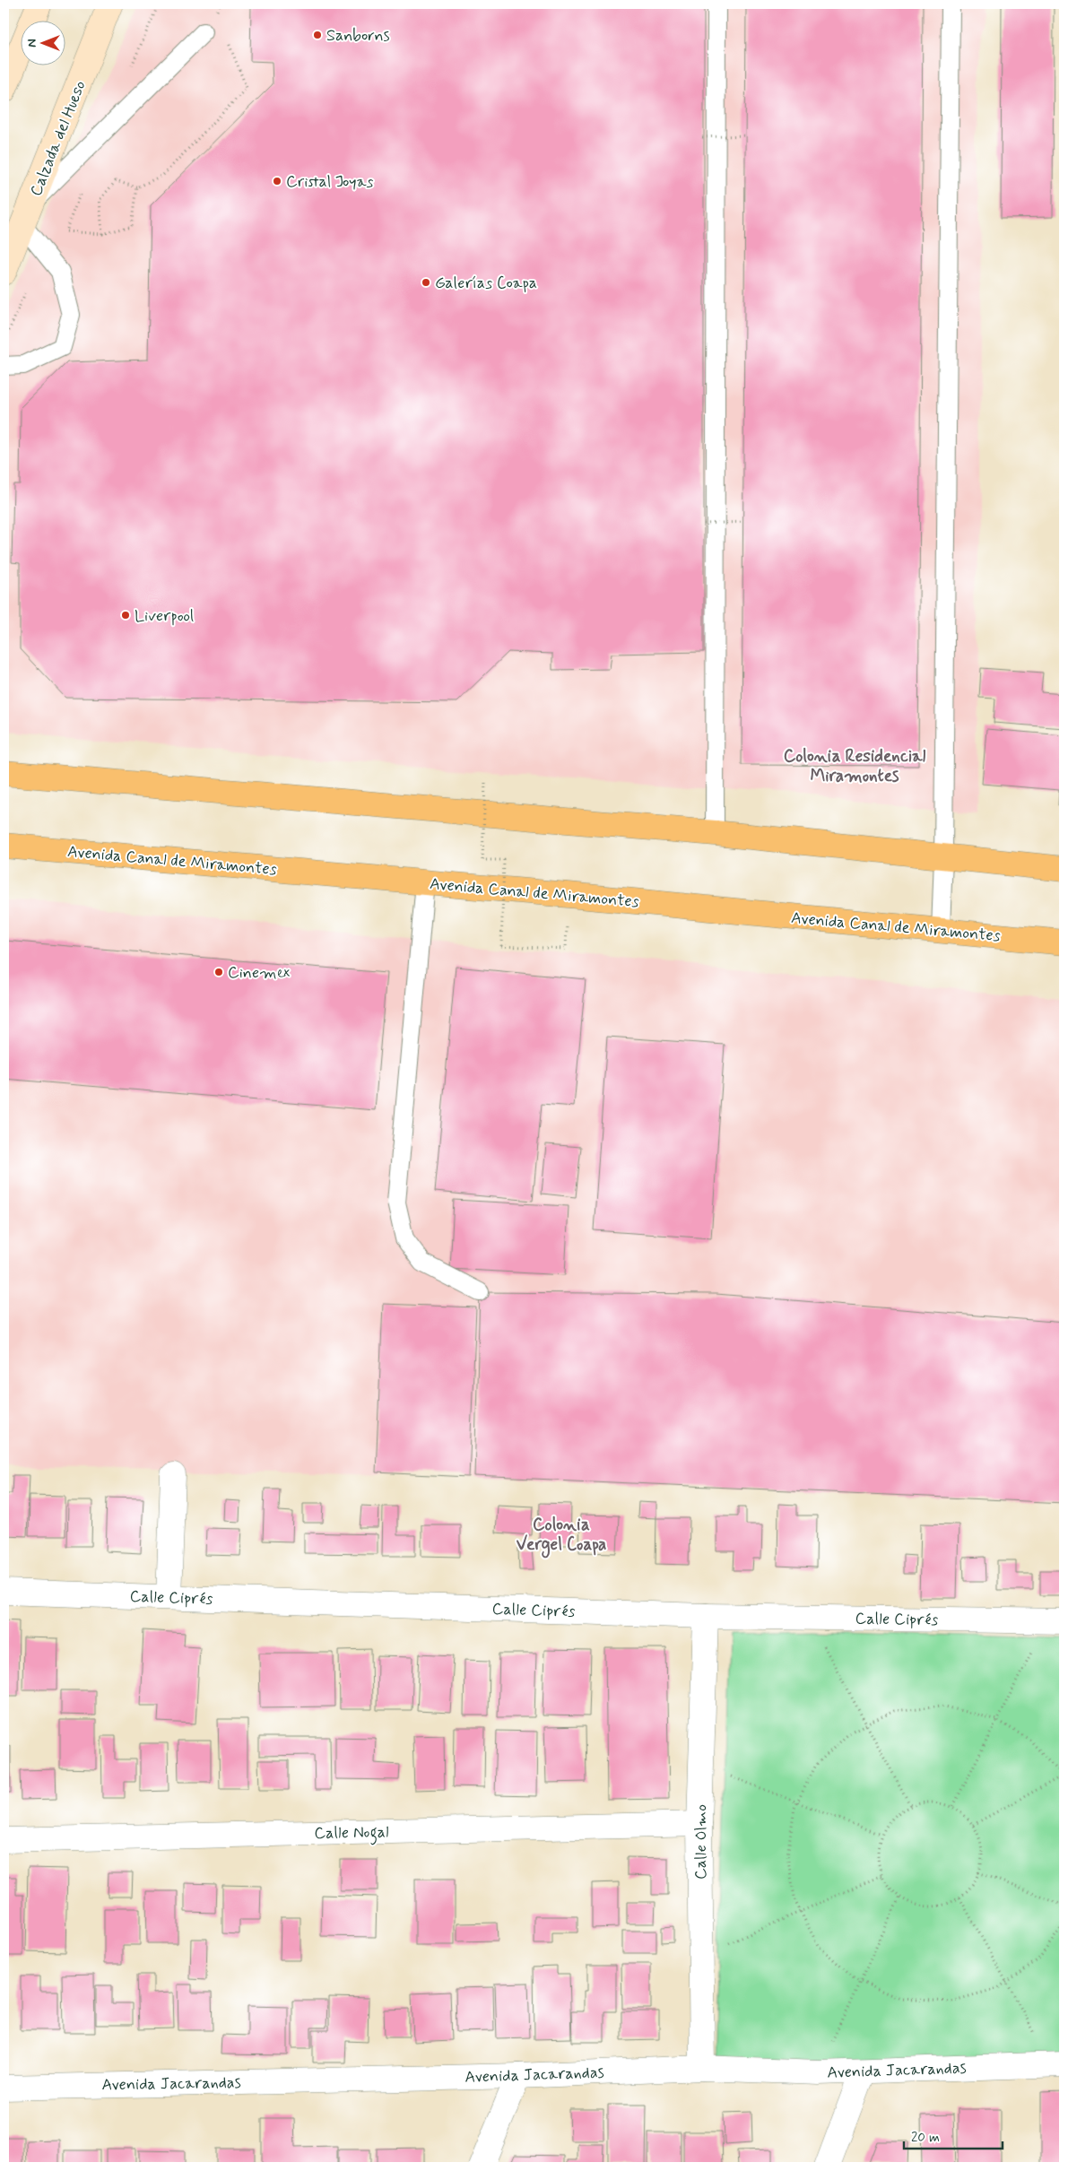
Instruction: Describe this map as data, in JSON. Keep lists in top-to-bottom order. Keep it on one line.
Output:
{"streets":{"main road":["Calzada del Hueso","Avenida Canal de Miramontes"],"street":["Calle Ciprés","Calle Nogal","Calle Olmo","Avenida Jacarandas"]},"crossings":[["Calle Ciprés","Calle Olmo"],["Calle Nogal","Calle Olmo"],["Calle Olmo","Avenida Jacarandas"]],"districts":["Colonia Residencial Miramontes","Colonia Vergel Coapa"],"places":["Sanborns","Cristal Joyas","Galerías Coapa","Liverpool","Cinemex"],"scale_bar":"20 m","north":"left"}
